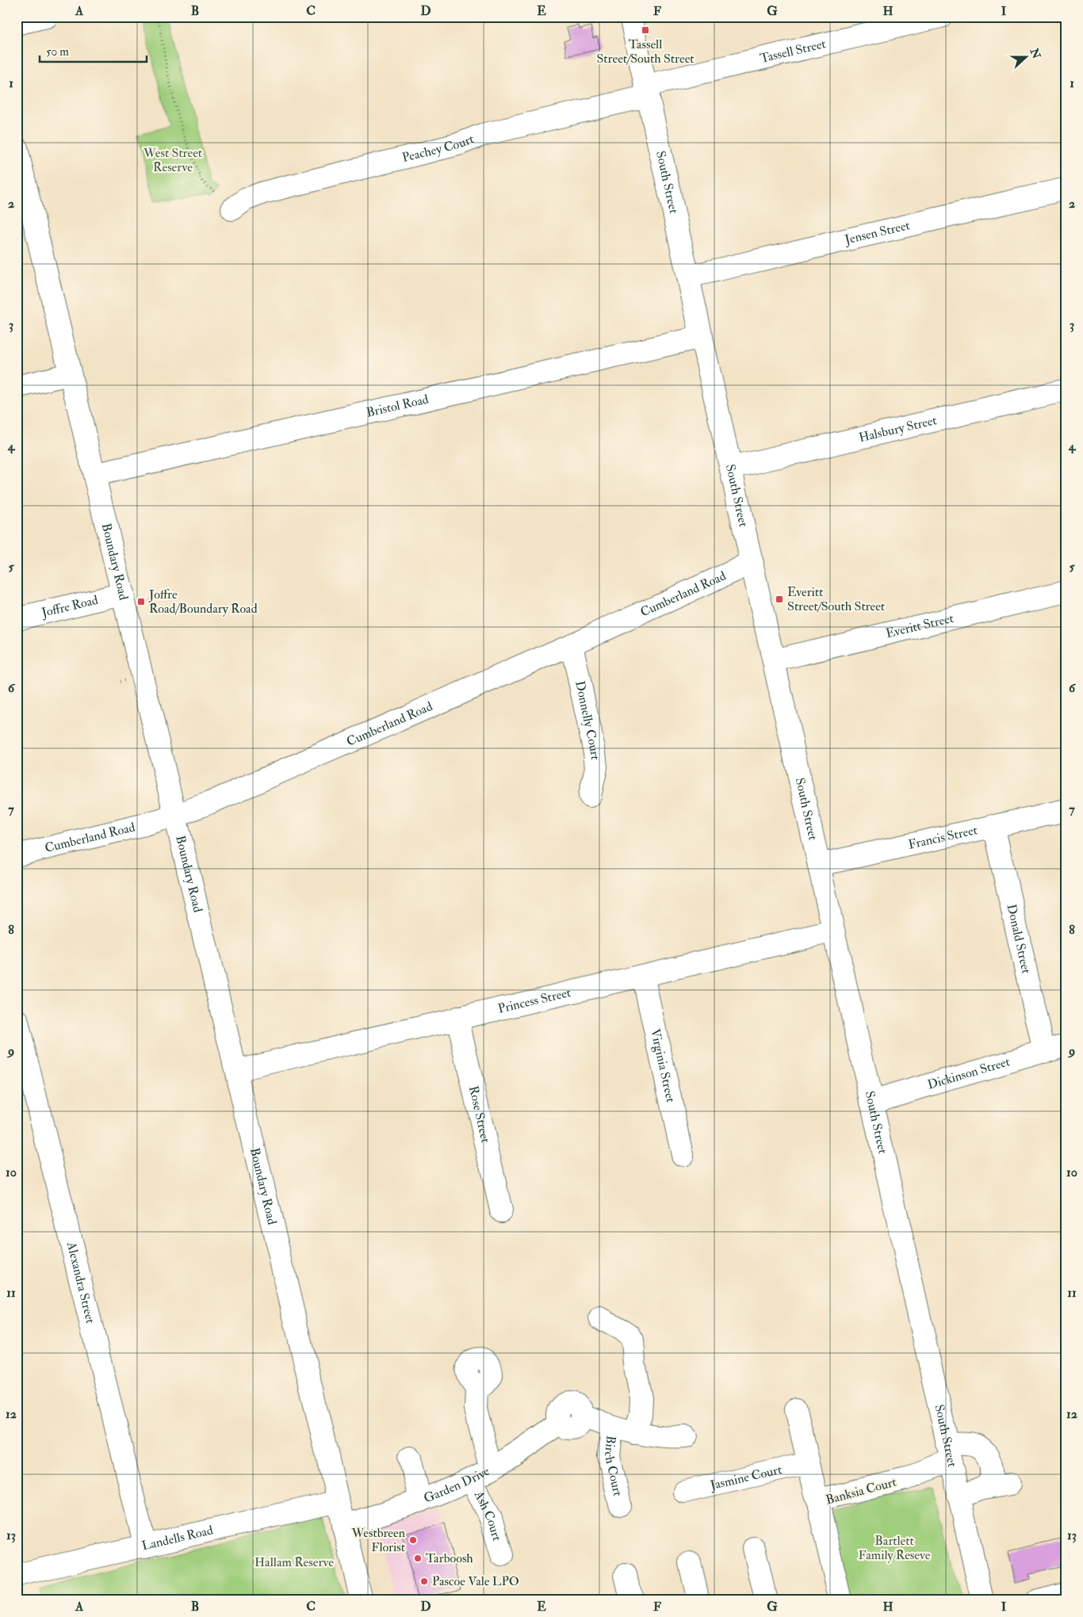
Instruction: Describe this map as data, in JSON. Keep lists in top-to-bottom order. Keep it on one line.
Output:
{"streets":{"street":["Tassell Street","Peachey Court","South Street","Jensen Street","Bristol Road","Halsbury Street","Boundary Road","Cumberland Road","Joffre Road","Everitt Street","Donnelly Court","Francis Street","Donald Street","Princess Street","Virginia Street","Dickinson Street","Rose Street","Alexandra Street","Birch Court","Jasmine Court","Garden Drive","Banksia Court","Ash Court","Landells Road"]},"crossings":[["Tassell Street","Peachey Court"],["Tassell Street","South Street"],["Peachey Court","South Street"],["South Street","Jensen Street"],["South Street","Bristol Road"],["South Street","Halsbury Street"],["South Street","Cumberland Road"],["South Street","Everitt Street"],["South Street","Francis Street"],["South Street","Princess Street"],["South Street","Dickinson Street"],["South Street","Banksia Court"],["Bristol Road","Boundary Road"],["Boundary Road","Cumberland Road"],["Boundary Road","Joffre Road"],["Boundary Road","Princess Street"],["Boundary Road","Garden Drive"],["Boundary Road","Landells Road"],["Cumberland Road","Donnelly Court"],["Francis Street","Donald Street"],["Donald Street","Dickinson Street"],["Princess Street","Virginia Street"],["Princess Street","Rose Street"],["Alexandra Street","Landells Road"],["Birch Court","Garden Drive"],["Garden Drive","Ash Court"]],"parks":["West Street Reserve","Bartlett Family Reseve","Hallam Reserve"],"places":{"transit":["Tassell Street/South Street","Everitt Street/South Street","Joffre Road/Boundary Road"],"other":["Westbreen Florist","Tarboosh","Pascoe Vale LPO"]},"scale_bar":"50 m","north":"right","grid":{"columns":["A","B","C","D","E","F","G","H","I"],"rows":["1","2","3","4","5","6","7","8","9","10","11","12","13"]}}
